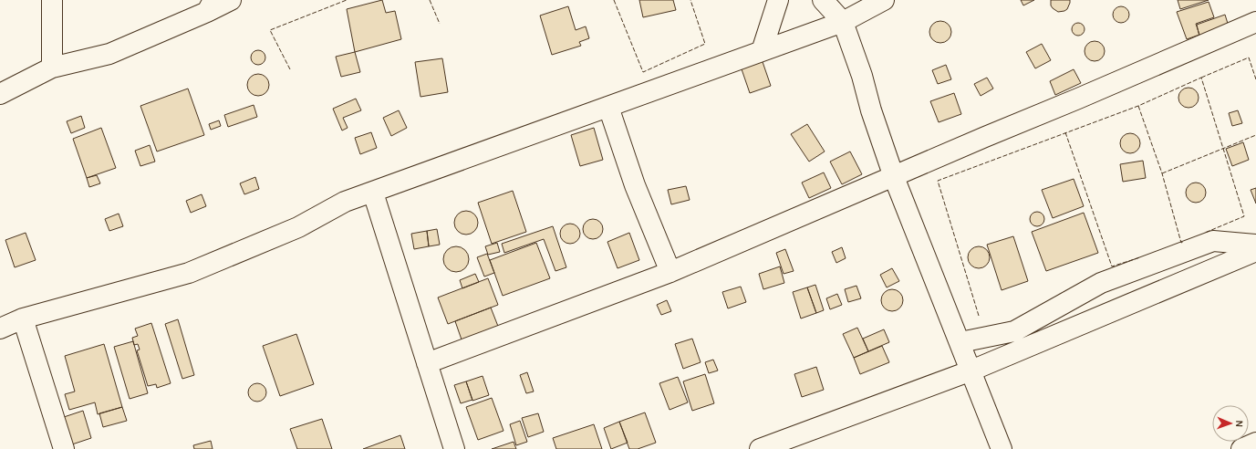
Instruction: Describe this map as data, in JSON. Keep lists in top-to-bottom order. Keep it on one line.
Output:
{"north":"right"}
